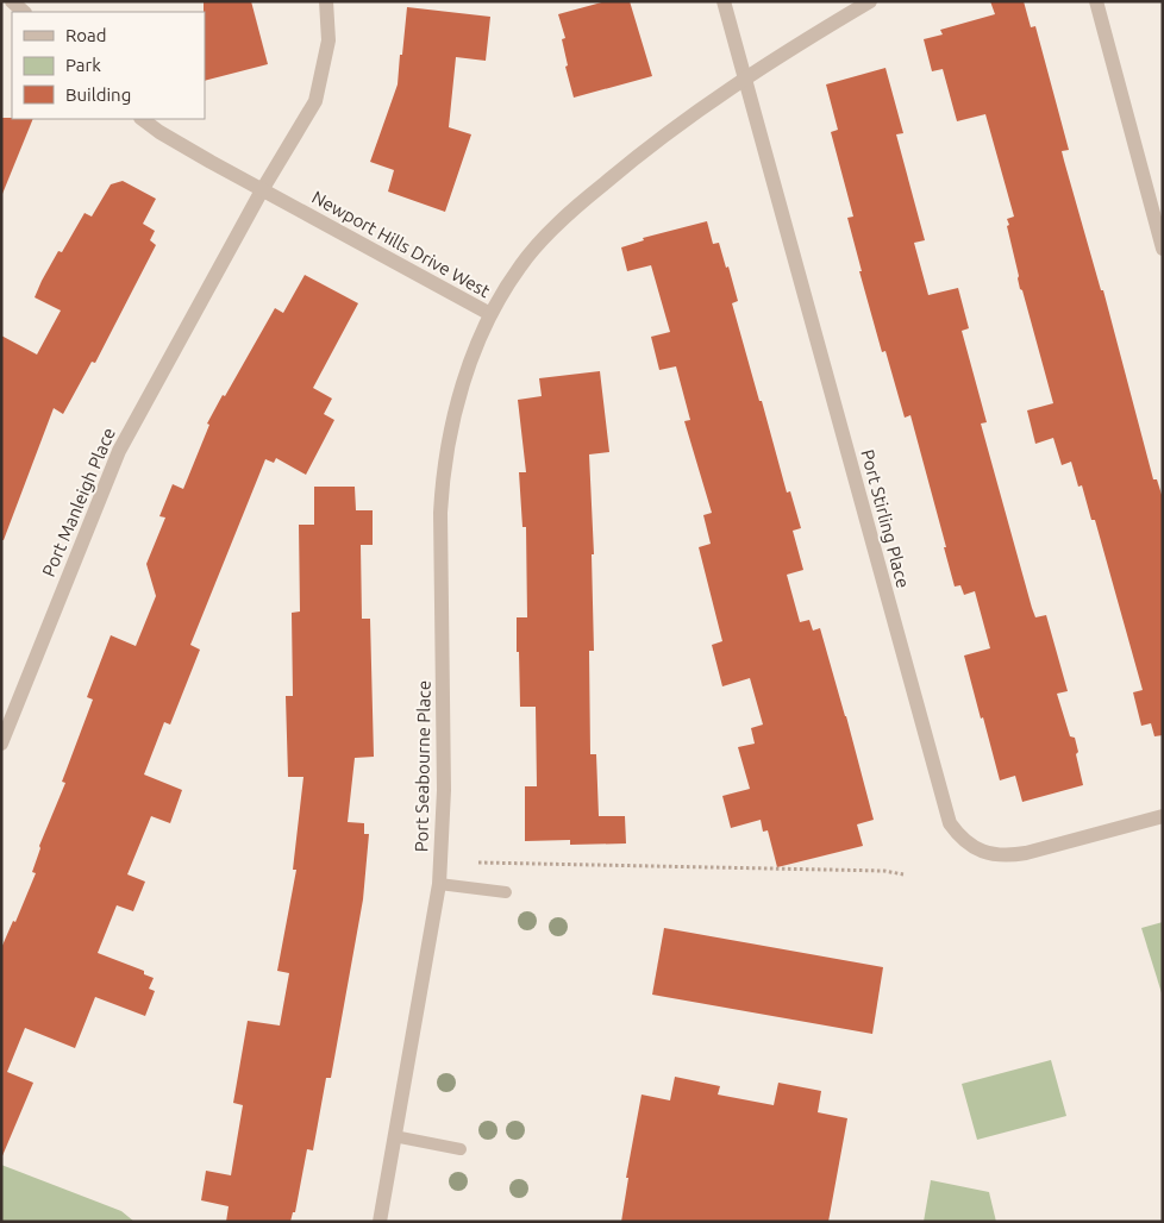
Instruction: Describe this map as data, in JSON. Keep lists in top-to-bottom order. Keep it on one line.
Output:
{"streets":{"street":["Newport Hills Drive West","Port Manleigh Place","Port Stirling Place","Port Seabourne Place"]},"crossings":[["Newport Hills Drive West","Port Manleigh Place"],["Newport Hills Drive West","Port Stirling Place"],["Newport Hills Drive West","Port Seabourne Place"]],"legend":["Road","Park","Building"]}
